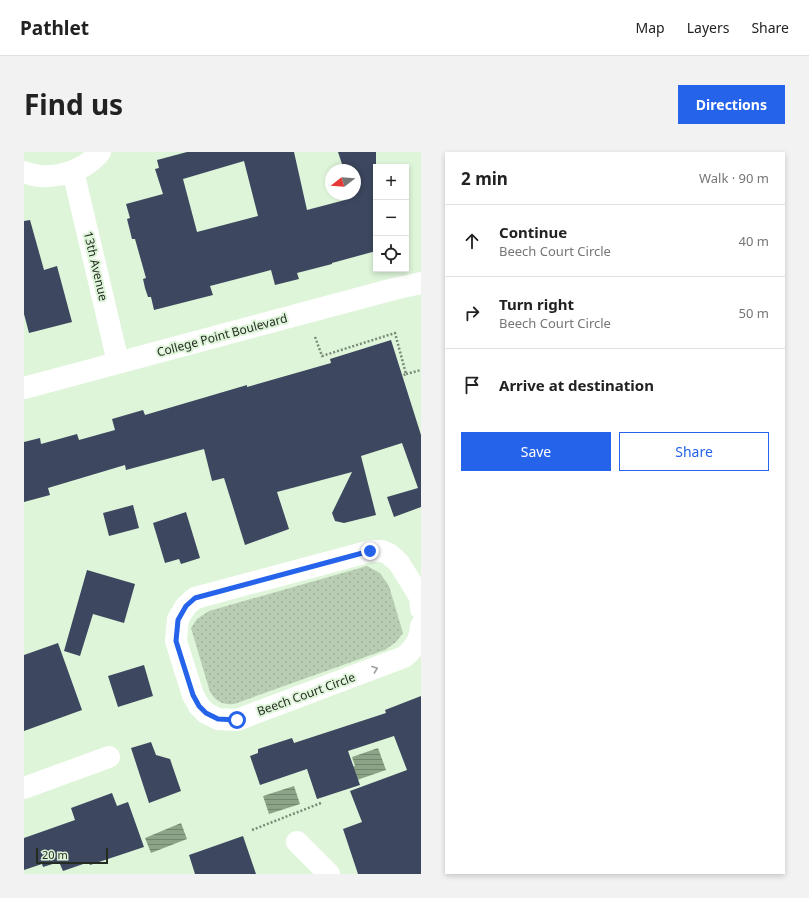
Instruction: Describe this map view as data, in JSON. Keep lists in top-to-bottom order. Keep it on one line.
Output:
{"streets":{"street":["13th Avenue","College Point Boulevard","Beech Court Circle"]},"crossings":[["13th Avenue","College Point Boulevard"]],"scale_bar":"20 m","north":"left","page":{"header":"Pathlet","nav":["Map","Layers","Share"],"title":"Find us","buttons":["Directions",["Save","Share"]],"heading":["2 min","Walk · 90 m"],"map_buttons":["+","−"],"list":[["Continue","Beech Court Circle","40 m"],["Turn right","Beech Court Circle","50 m"],"Arrive at destination"],"scale":"20 m"}}
